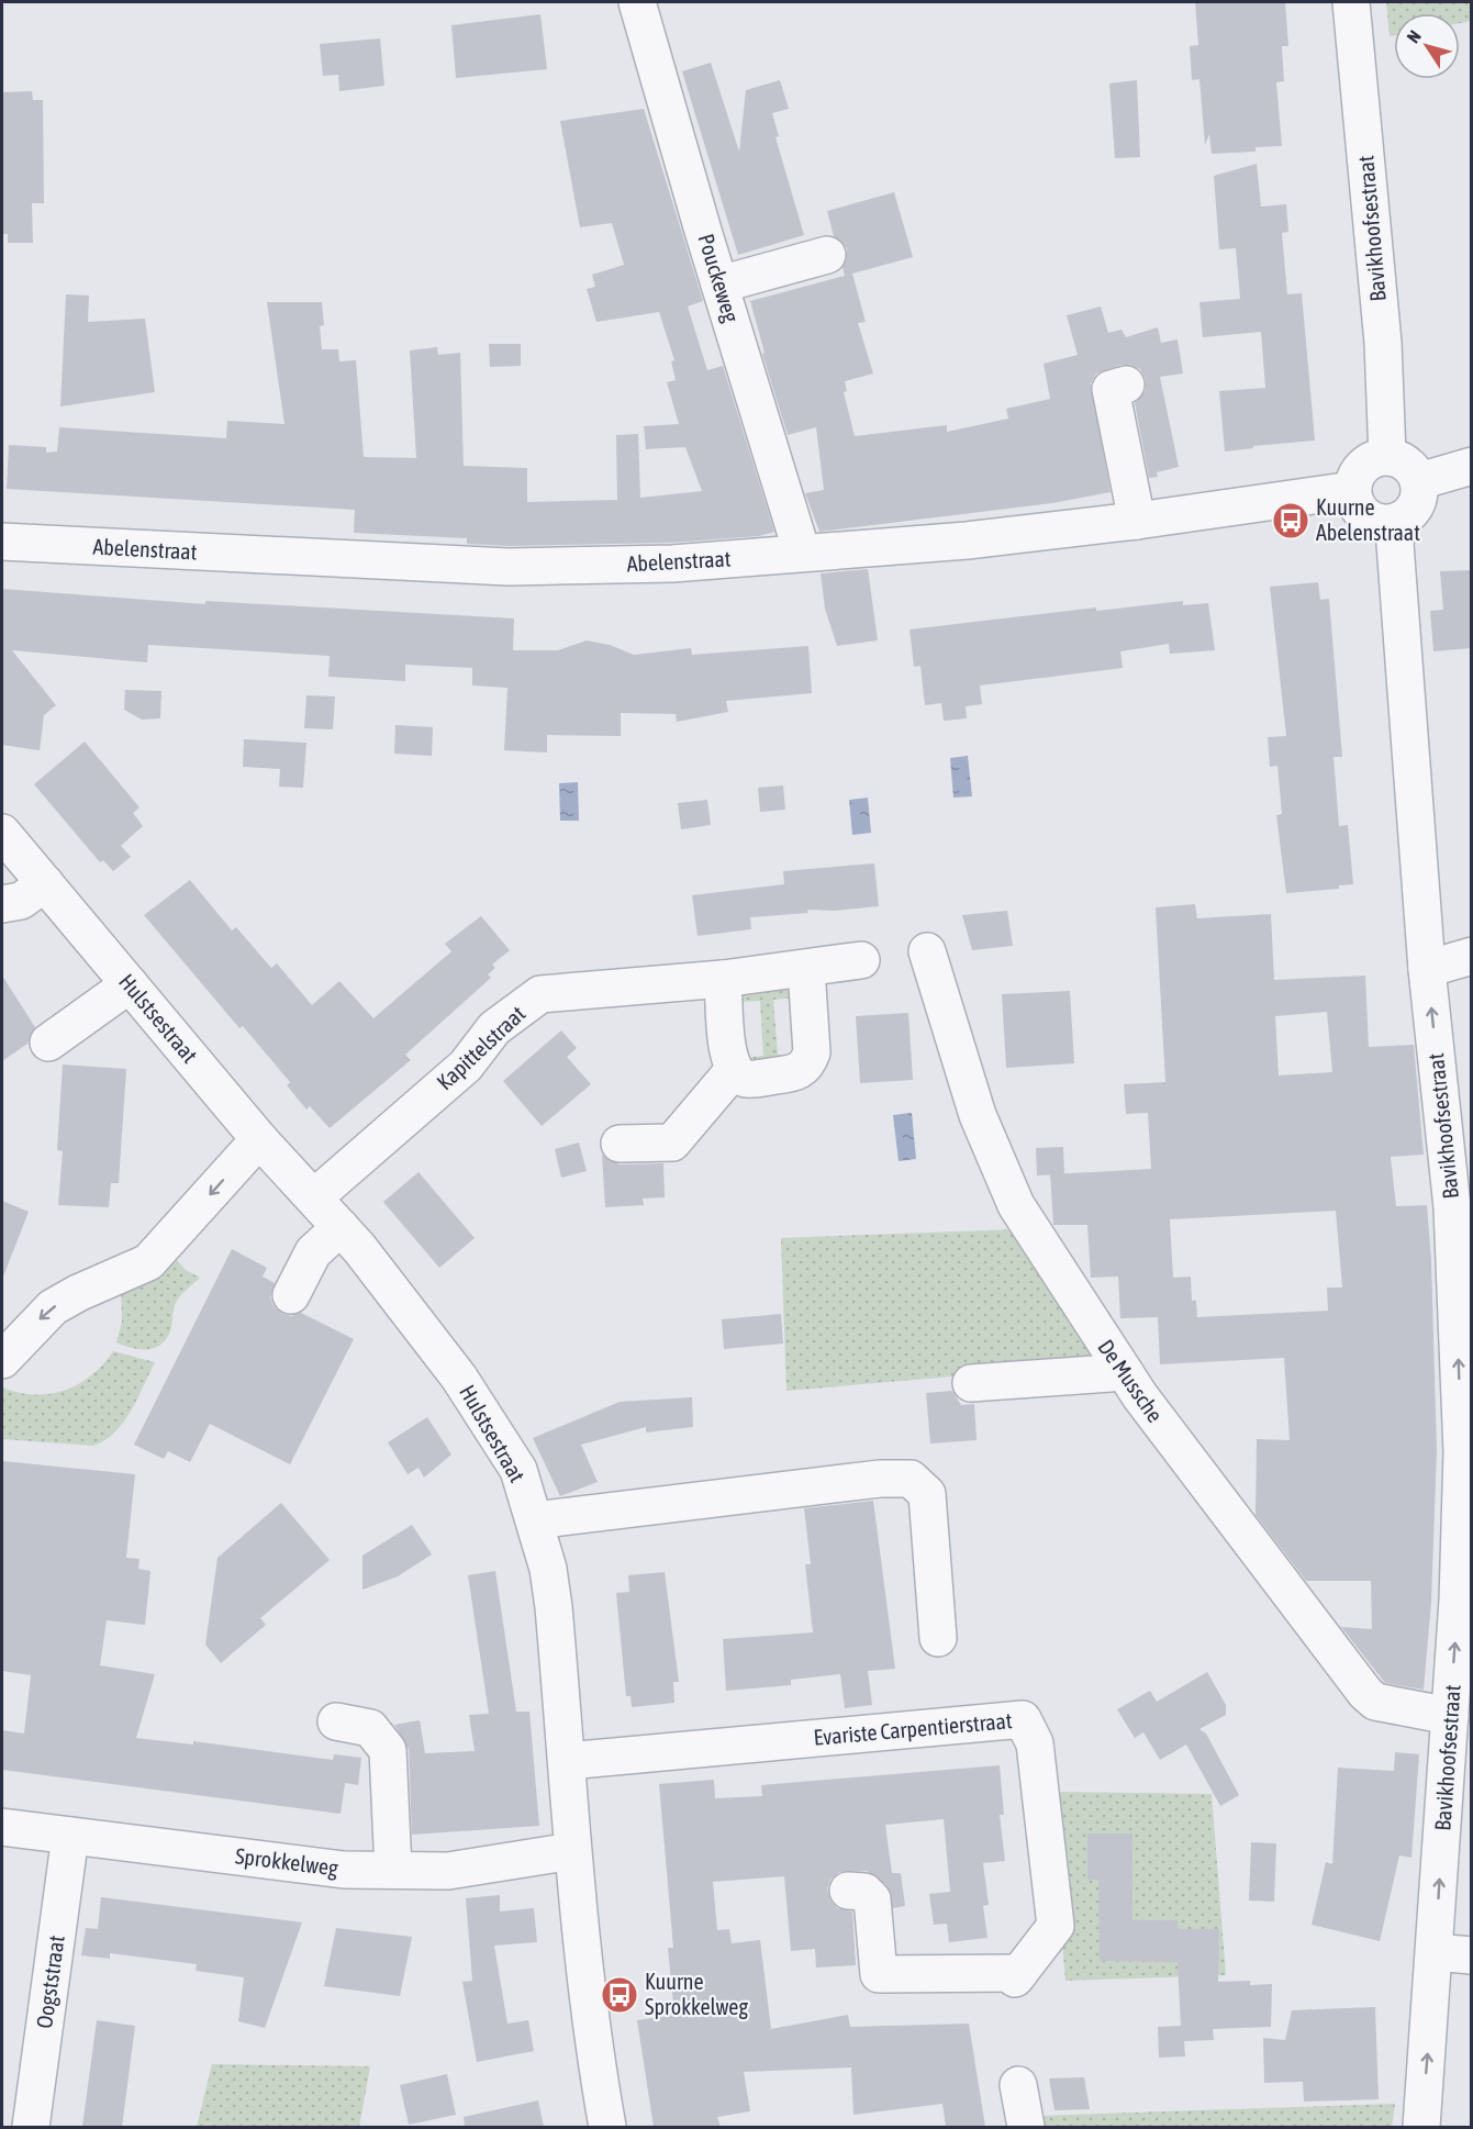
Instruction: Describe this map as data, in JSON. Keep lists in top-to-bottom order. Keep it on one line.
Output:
{"streets":{"street":["Bavikhoofsestraat","Pouckeweg","Abelenstraat","Hulstsestraat","Kapittelstraat","De Mussche","Evariste Carpentierstraat","Sprokkelweg","Oogststraat"]},"crossings":[["Bavikhoofsestraat","Abelenstraat"],["Bavikhoofsestraat","De Mussche"],["Pouckeweg","Abelenstraat"],["Hulstsestraat","Kapittelstraat"],["Hulstsestraat","Evariste Carpentierstraat"],["Hulstsestraat","Sprokkelweg"],["Sprokkelweg","Oogststraat"]],"one_way":["Bavikhoofsestraat"],"places":{"bus stop":["Kuurne Abelenstraat","Kuurne Sprokkelweg"]},"north":"top left"}
